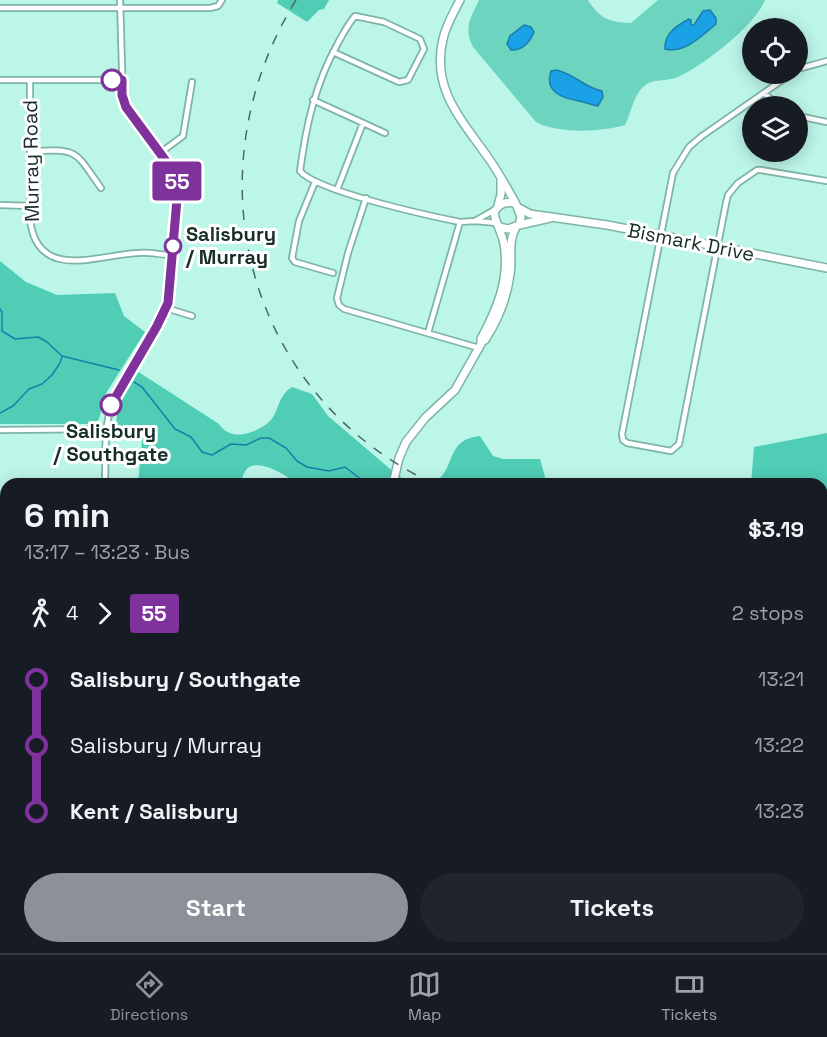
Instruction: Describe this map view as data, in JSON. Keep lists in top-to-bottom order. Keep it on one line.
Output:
{"streets":{"main road":["Bismark Drive"],"street":["Murray Road"]},"places":["Salisbury / Murray","Salisbury / Southgate"],"lines":["bus line 55"],"page":{"on_map":"55","heading":["6 min","13:17 – 13:23 · Bus","$3.19"],"legs":["4","55","2 stops"],"list":[{"name":"Salisbury / Southgate","value":"13:21"},{"name":"Salisbury / Murray","value":"13:22"},{"name":"Kent / Salisbury","value":"13:23"}],"buttons":["Start","Tickets"],"tabs":["Directions","Map","Tickets"]}}
